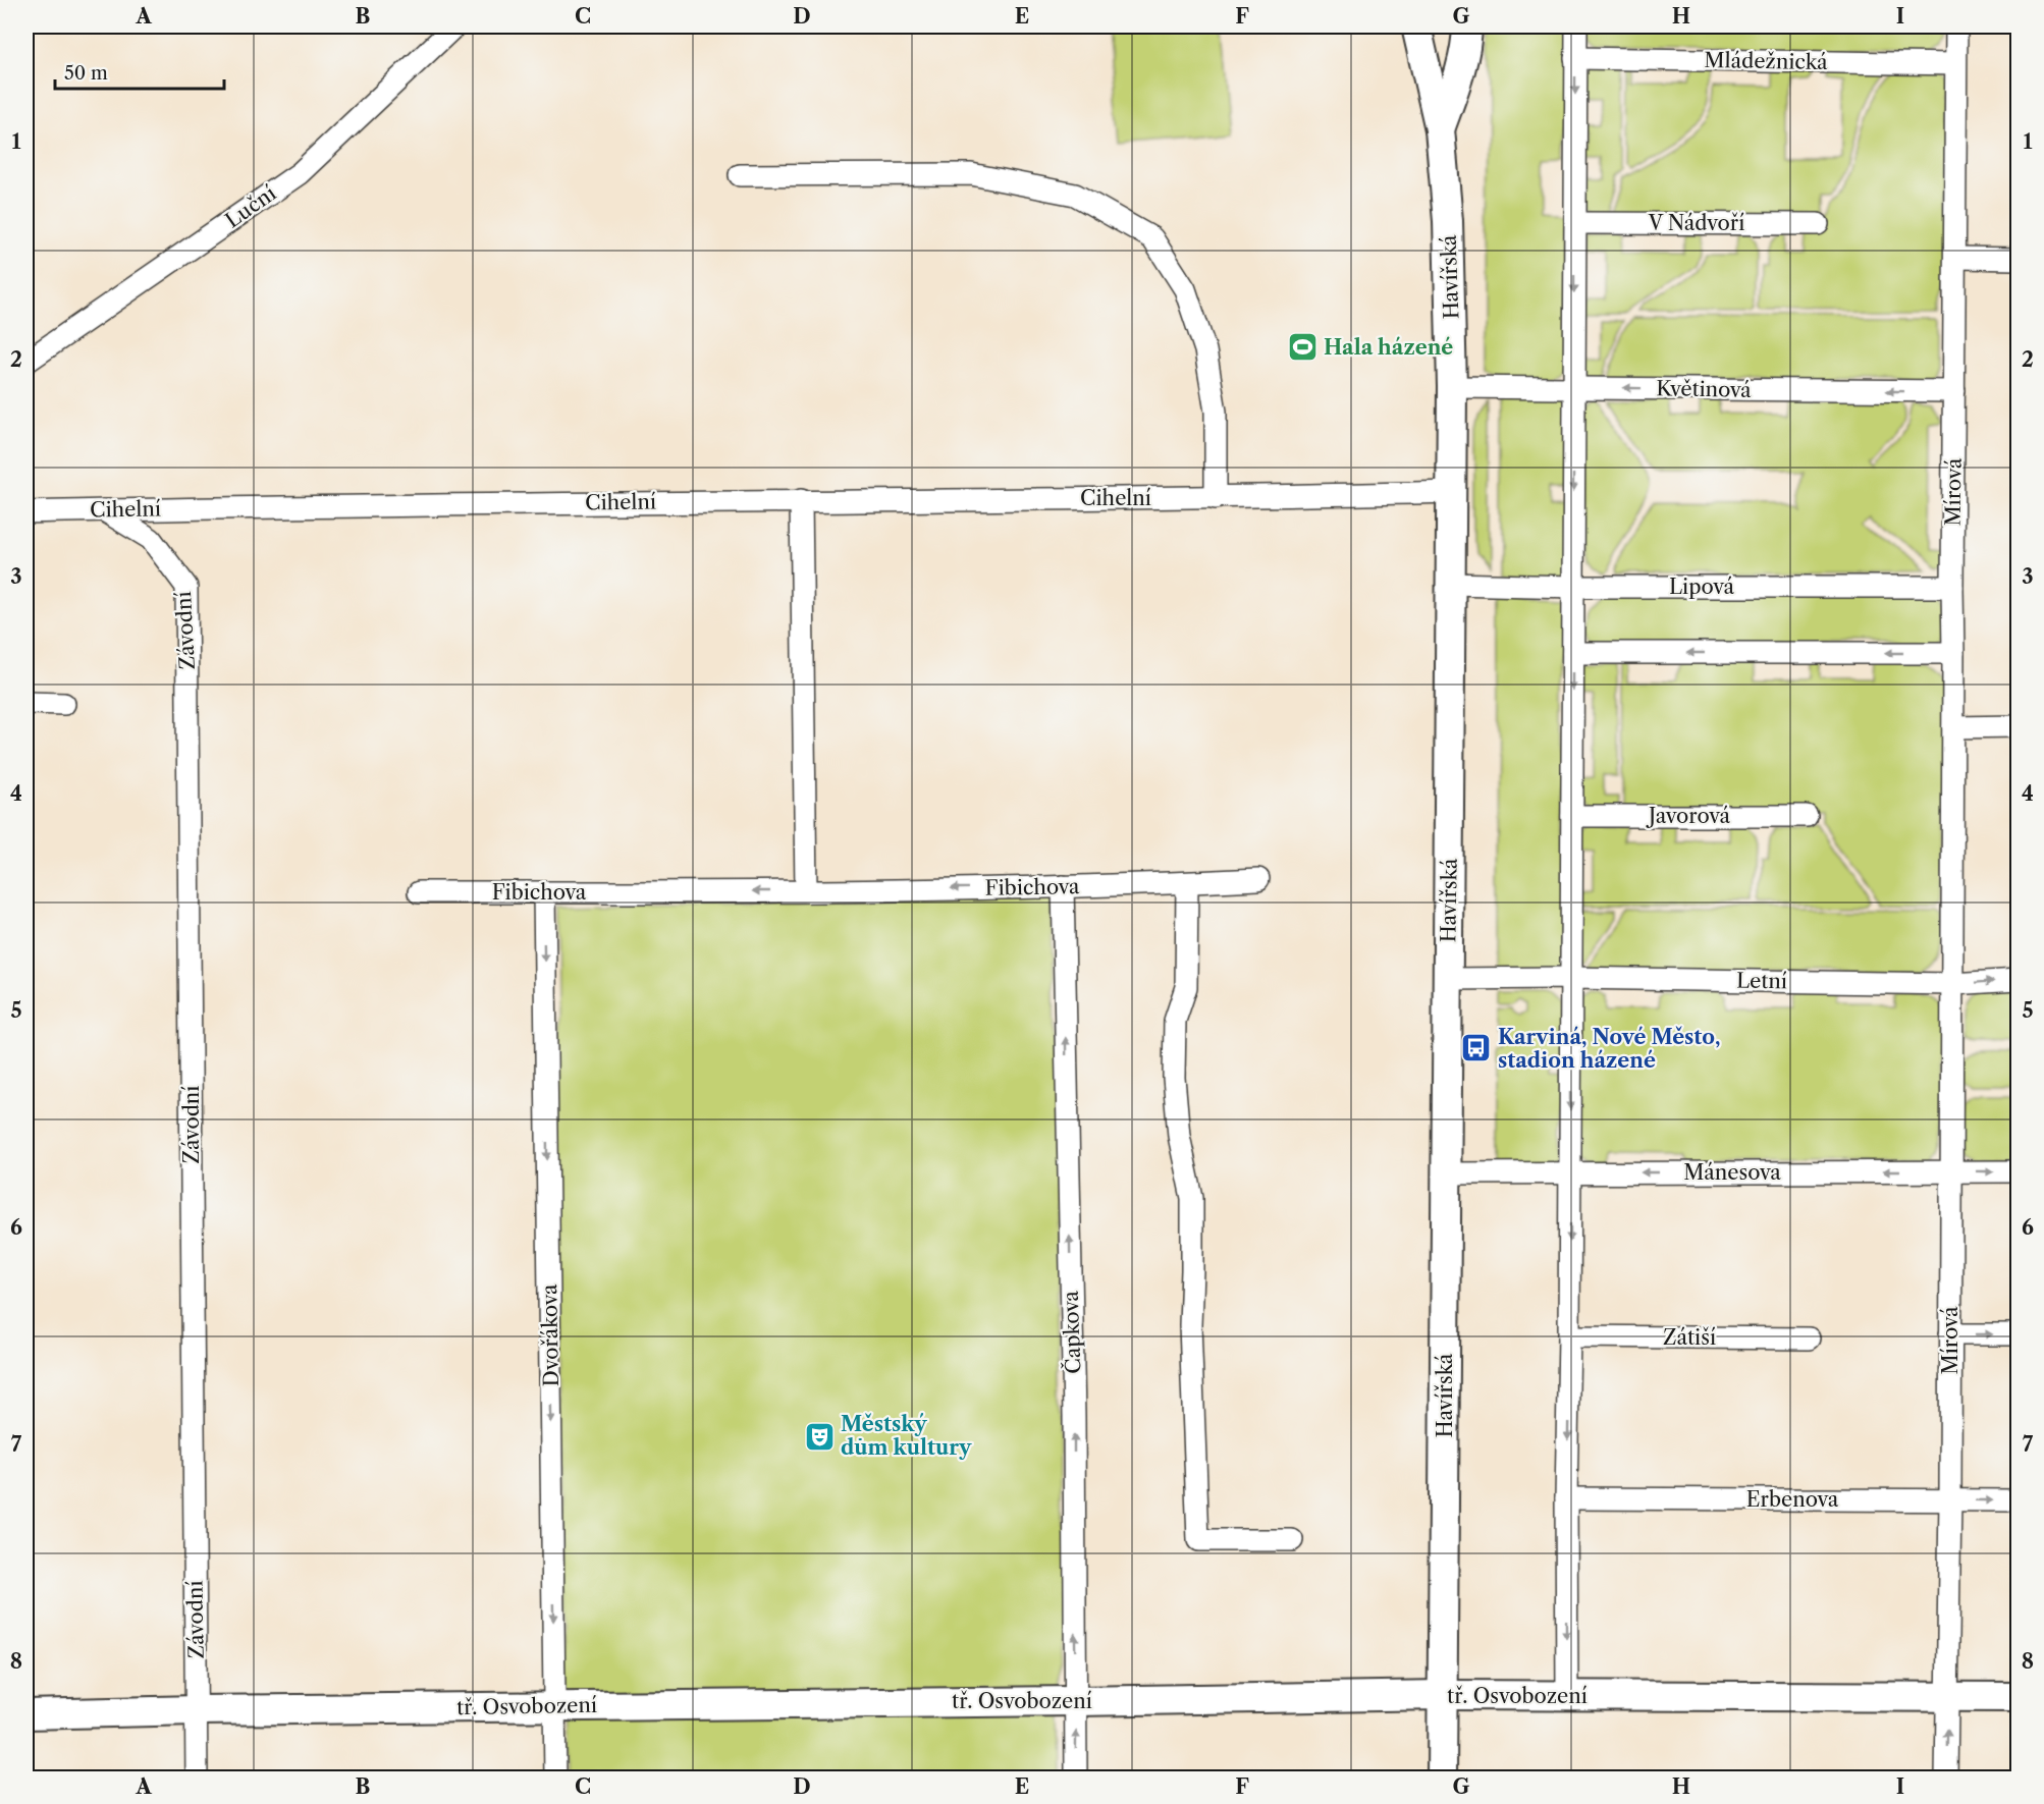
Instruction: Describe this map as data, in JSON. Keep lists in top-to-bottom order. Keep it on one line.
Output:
{"streets":{"street":["Mládežnická","Luční","V Nádvoří","Havířská","Květinová","Mírová","Cihelní","Lipová","Závodní","Javorová","Fibichova","Letní","Mánesova","Čapkova","Dvořákova","Zátiší","Erbenova","tř. Osvobození"]},"crossings":[["Mládežnická","Mírová"],["Havířská","Květinová"],["Havířská","Cihelní"],["Havířská","Lipová"],["Havířská","Letní"],["Havířská","Mánesova"],["Havířská","tř. Osvobození"],["Květinová","Mírová"],["Mírová","Lipová"],["Mírová","Letní"],["Mírová","Mánesova"],["Mírová","Erbenova"],["Mírová","tř. Osvobození"],["Cihelní","Závodní"],["Závodní","tř. Osvobození"],["Fibichova","Čapkova"],["Fibichova","Dvořákova"],["Čapkova","tř. Osvobození"],["Dvořákova","tř. Osvobození"]],"one_way":["Květinová","Fibichova","Čapkova","Dvořákova"],"places":{"sports":["Hala házené"],"bus stop":["Karviná, Nové Město, stadion házené"],"theatre":["Městský dům kultury"]},"scale_bar":"50 m","grid":{"columns":["A","B","C","D","E","F","G","H","I"],"rows":["1","2","3","4","5","6","7","8"]}}
